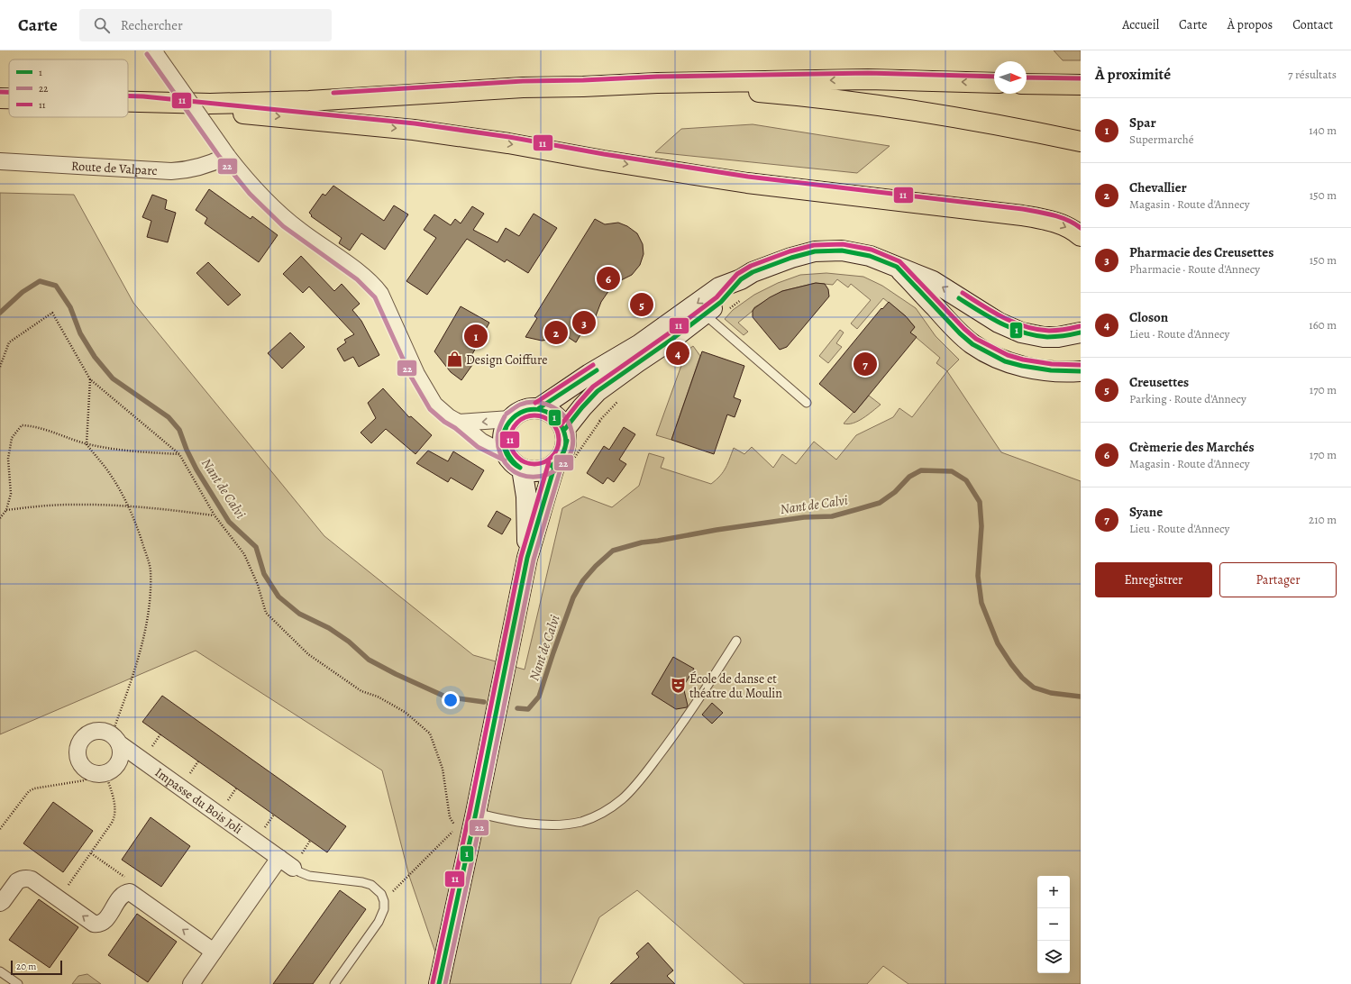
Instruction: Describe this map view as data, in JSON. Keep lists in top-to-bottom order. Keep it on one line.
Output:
{"streets":{"street":["Route de Valparc","Impasse du Bois Joli"]},"water":["Nant de Calvi"],"places":{"shop":["Design Coiffure"],"theatre":["École de danse et théatre du Moulin"]},"lines":["transit line 22","transit line 11","transit line 1"],"legend":["1","22","11"],"scale_bar":"20 m","north":"right","page":{"header":"Carte","search":"Rechercher","nav":["Accueil","Carte","À propos","Contact"],"heading":["À proximité","7 résultats"],"list":[{"mark":"1","name":"Spar","note":"Supermarché","value":"140 m"},{"mark":"2","name":"Chevallier","note":"Magasin · Route d'Annecy","value":"150 m"},{"mark":"3","name":"Pharmacie des Creusettes","note":"Pharmacie · Route d'Annecy","value":"150 m"},{"mark":"4","name":"Closon","note":"Lieu · Route d'Annecy","value":"160 m"},{"mark":"5","name":"Creusettes","note":"Parking · Route d'Annecy","value":"170 m"},{"mark":"6","name":"Crèmerie des Marchés","note":"Magasin · Route d'Annecy","value":"170 m"},{"mark":"7","name":"Syane","note":"Lieu · Route d'Annecy","value":"210 m"}],"pins":["6","5","3","2","1","4","7"],"buttons":["Enregistrer","Partager"],"map_buttons":["+","−"],"scale":"20 m"}}
